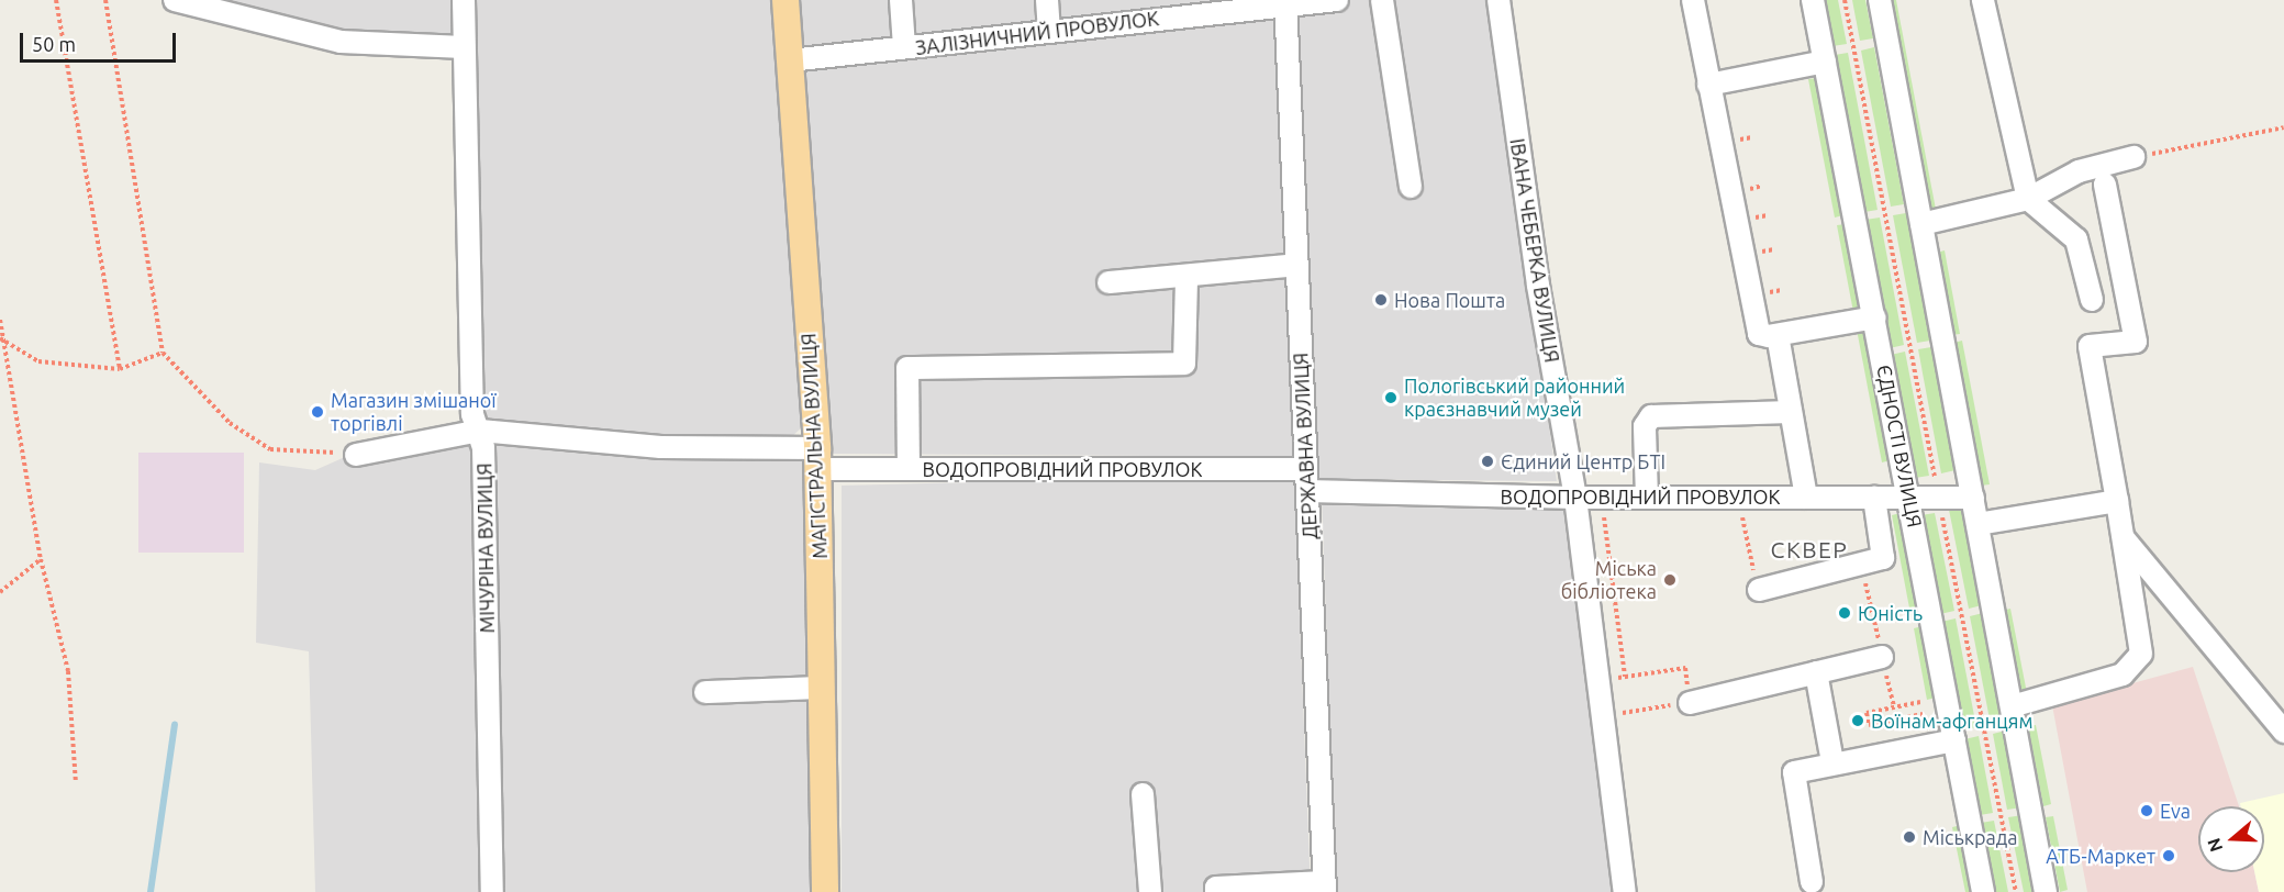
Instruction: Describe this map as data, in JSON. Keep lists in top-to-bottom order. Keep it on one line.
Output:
{"streets":{"main road":["МАГІСТРАЛЬНА ВУЛИЦЯ"],"street":["ЗАЛІЗНИЧНИЙ ПРОВУЛОК","ІВАНА ЧЕБЕРКА ВУЛИЦЯ","ДЕРЖАВНА ВУЛИЦЯ","ЄДНОСТІ ВУЛИЦЯ","ВОДОПРОВІДНИЙ ПРОВУЛОК","МІЧУРІНА ВУЛИЦЯ"]},"crossings":[["ЗАЛІЗНИЧНИЙ ПРОВУЛОК","МАГІСТРАЛЬНА ВУЛИЦЯ"],["ЗАЛІЗНИЧНИЙ ПРОВУЛОК","ДЕРЖАВНА ВУЛИЦЯ"],["ІВАНА ЧЕБЕРКА ВУЛИЦЯ","ВОДОПРОВІДНИЙ ПРОВУЛОК"],["МАГІСТРАЛЬНА ВУЛИЦЯ","ВОДОПРОВІДНИЙ ПРОВУЛОК"],["ДЕРЖАВНА ВУЛИЦЯ","ВОДОПРОВІДНИЙ ПРОВУЛОК"],["ЄДНОСТІ ВУЛИЦЯ","ВОДОПРОВІДНИЙ ПРОВУЛОК"],["ВОДОПРОВІДНИЙ ПРОВУЛОК","МІЧУРІНА ВУЛИЦЯ"]],"districts":["СКВЕР"],"places":["Нова Пошта","Пологівський районний краєзнавчий музей","Магазин змішаної торгівлі","Єдиний Центр БТІ","Міська бібліотека","Юність","Воїнам-афганцям","Eva","Міськрада","АТБ-Маркет"],"scale_bar":"50 m","north":"left"}
